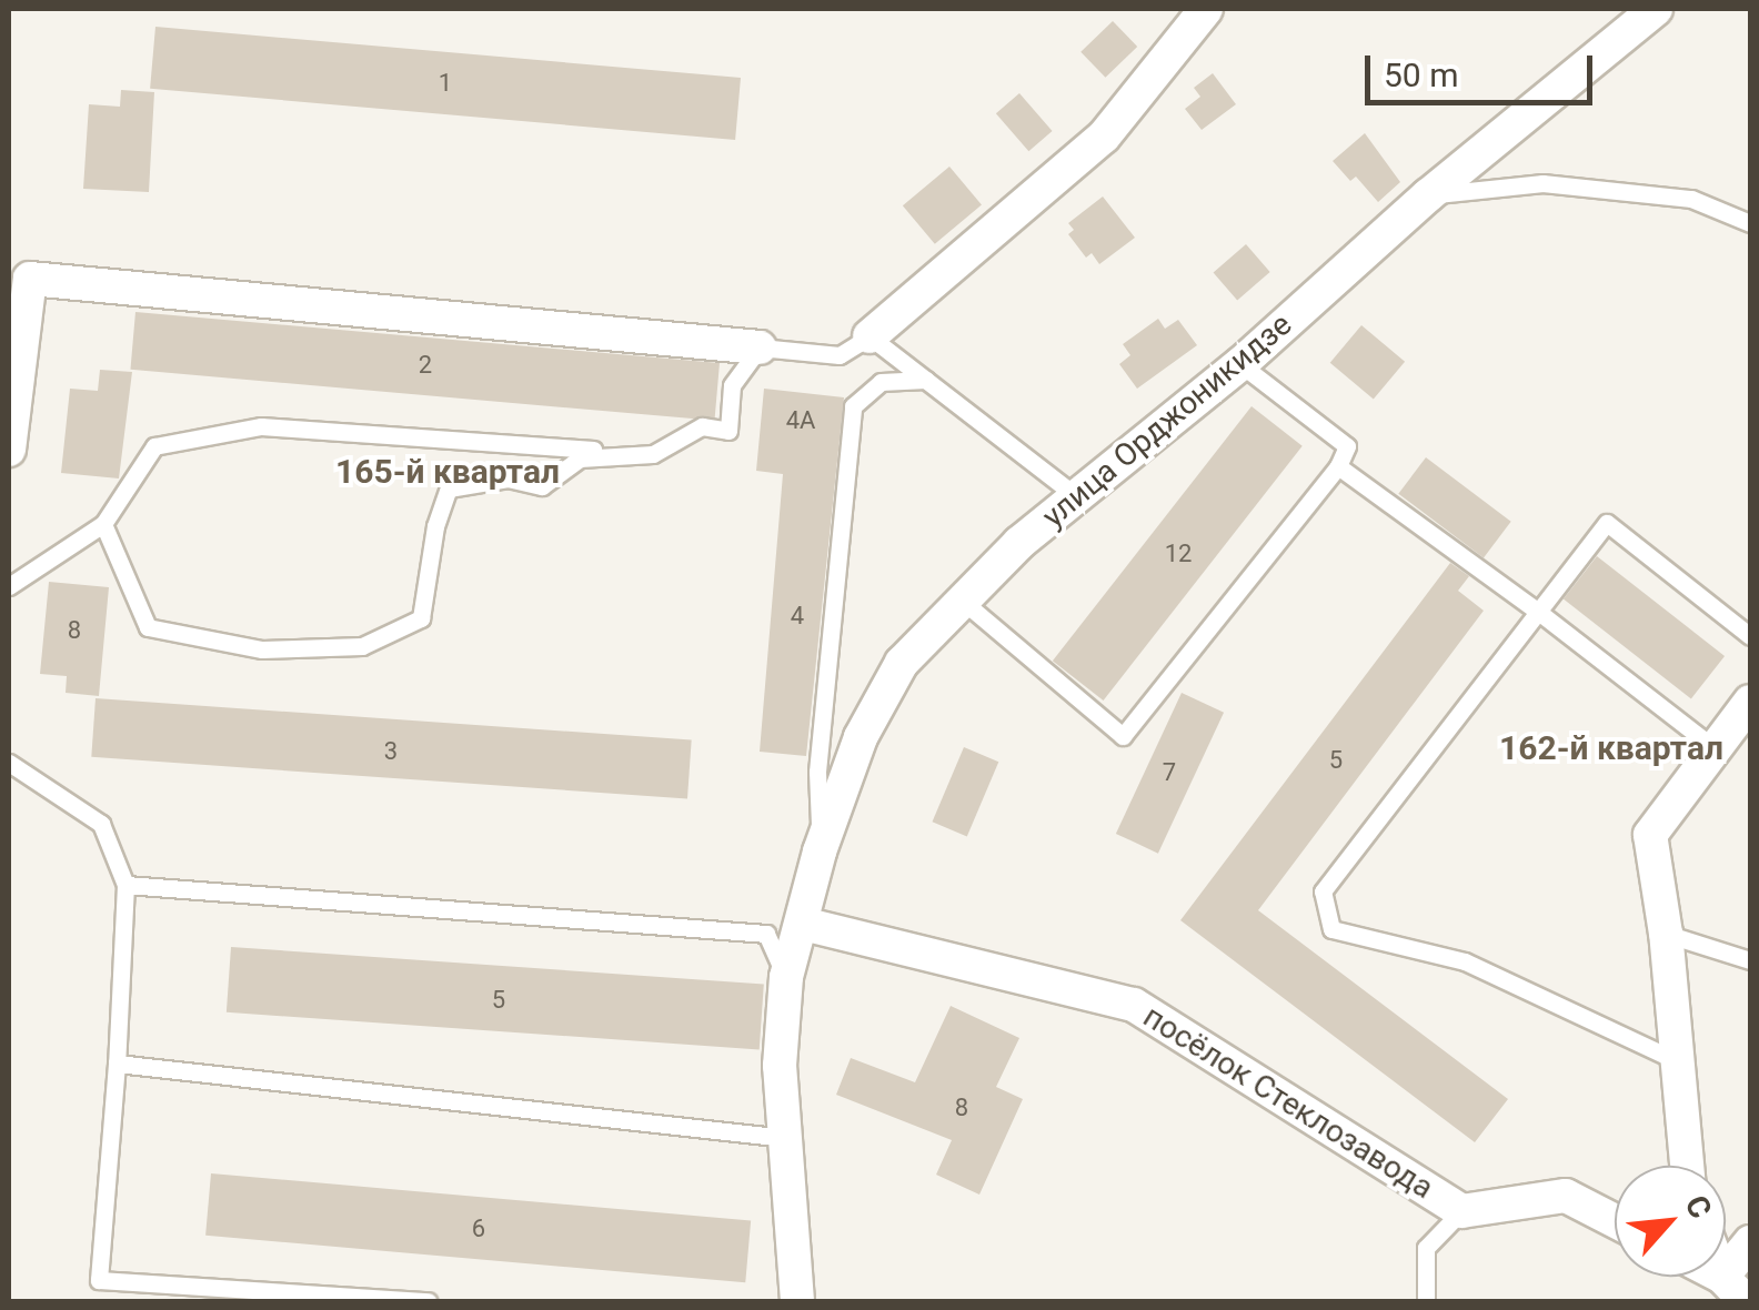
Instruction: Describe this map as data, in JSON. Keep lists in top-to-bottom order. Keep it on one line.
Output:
{"streets":{"street":["улица Орджоникидзе","посёлок Стеклозавода"]},"crossings":[["улица Орджоникидзе","посёлок Стеклозавода"]],"districts":["165-й квартал","162-й квартал"],"house_numbers":["1","2","4А","12","4","8","3","5","7","5","8","6"],"scale_bar":"50 m","north":"top right"}
